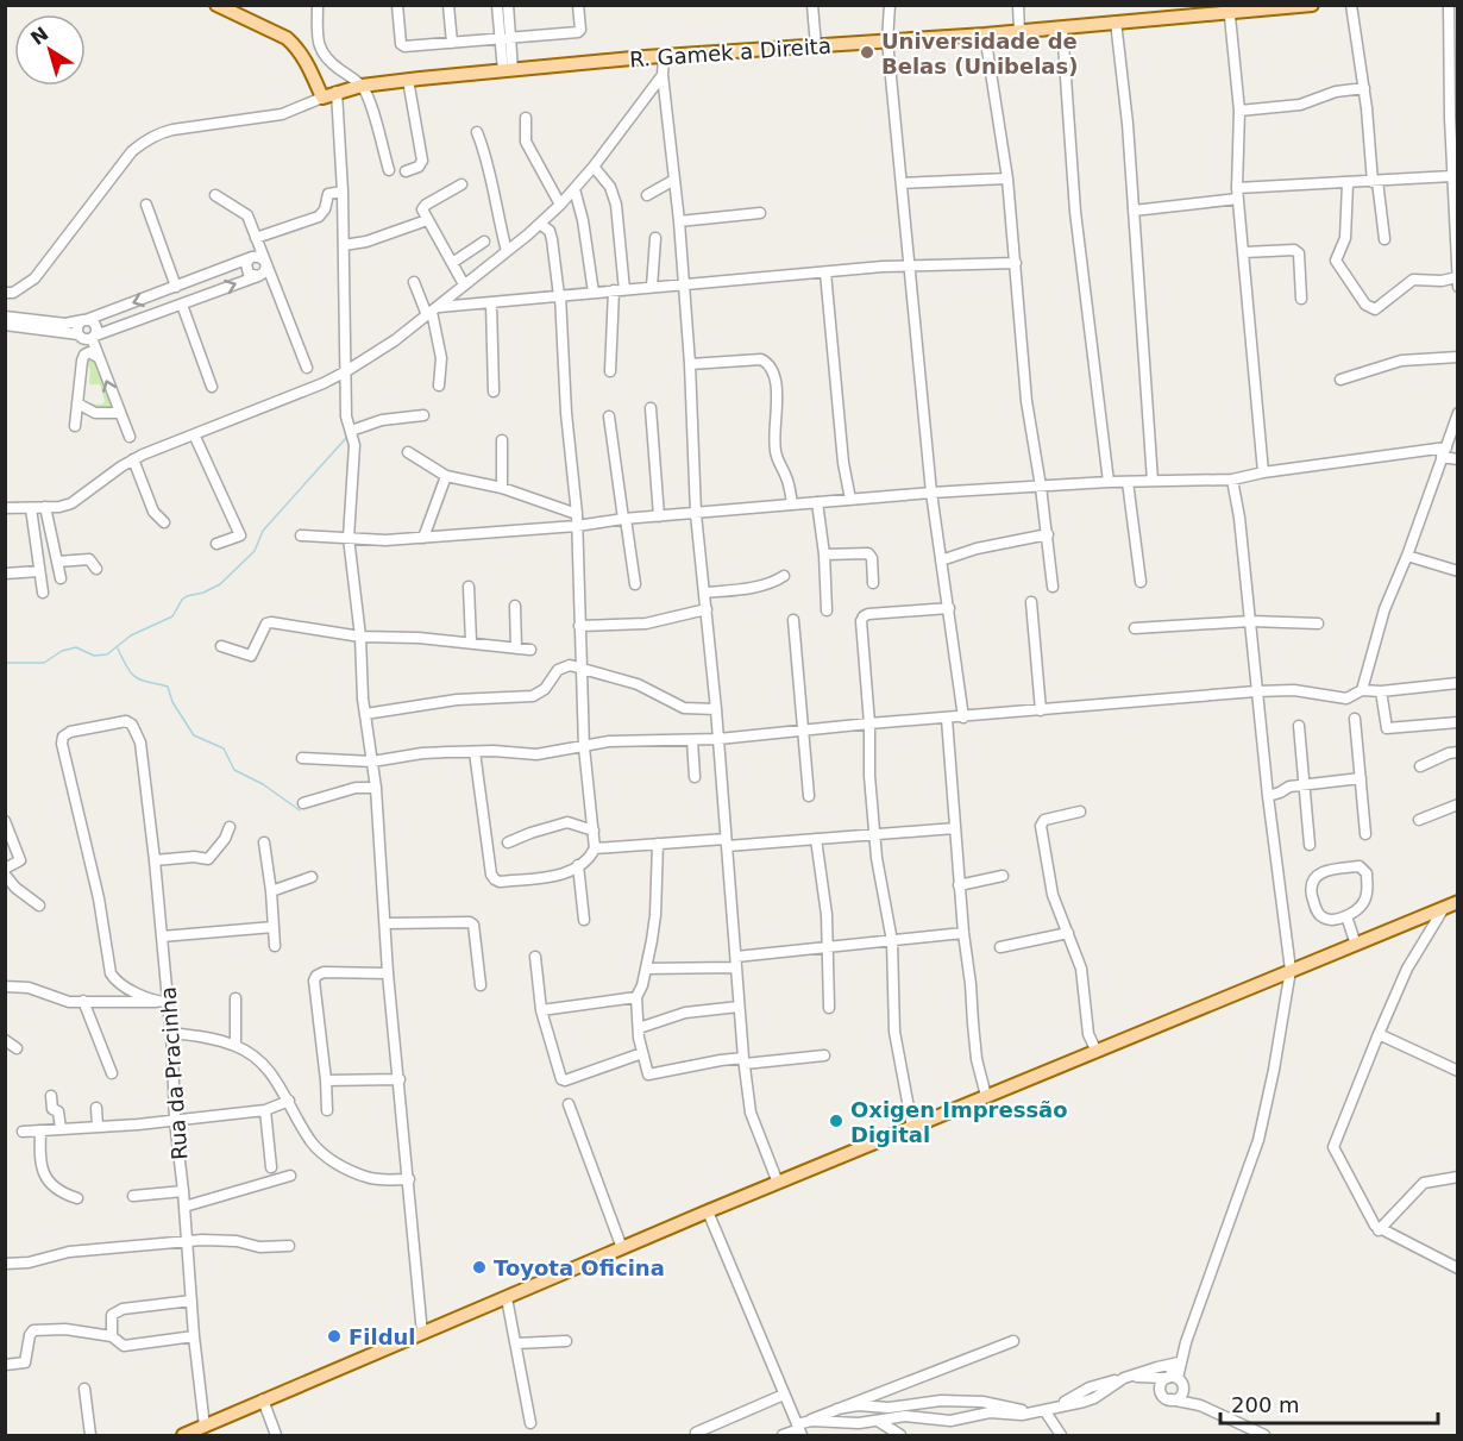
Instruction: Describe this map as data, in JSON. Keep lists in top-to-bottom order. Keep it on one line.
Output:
{"streets":{"main road":["R. Gamek a Direita"],"street":["Rua da Pracinha"]},"places":["Universidade de Belas (Unibelas)","Oxigen Impressão Digital","Toyota Oficina","Fildul"],"scale_bar":"200 m","north":"top left"}
